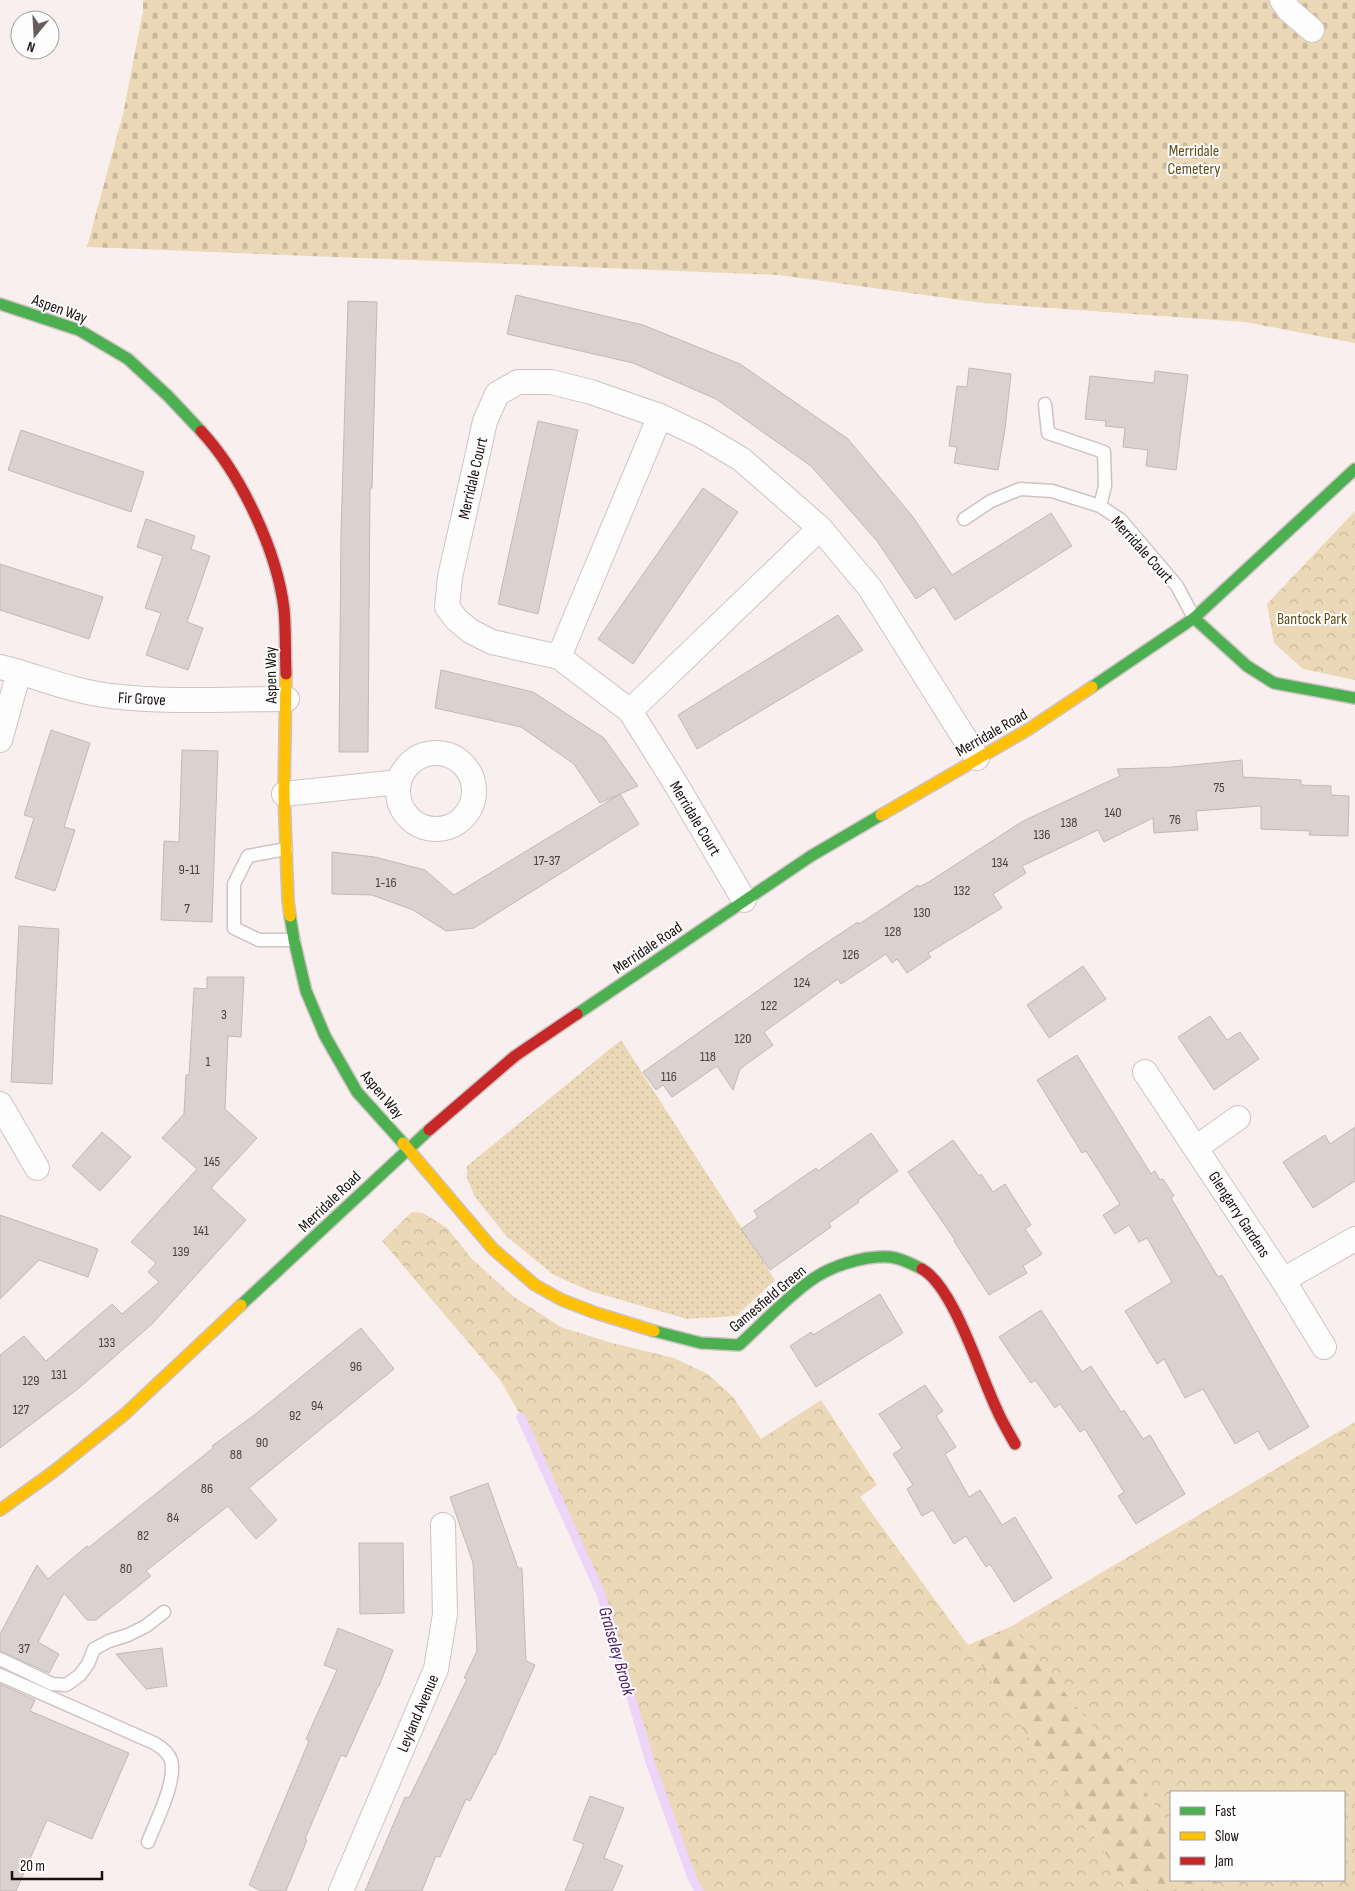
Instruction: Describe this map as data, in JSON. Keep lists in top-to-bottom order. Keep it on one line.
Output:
{"streets":{"street":["Aspen Way","Merridale Court","Fir Grove","Merridale Road","Glengarry Gardens","Gamesfield Green","Leyland Avenue"]},"crossings":[["Aspen Way","Fir Grove"],["Aspen Way","Merridale Road"],["Aspen Way","Gamesfield Green"],["Merridale Court","Merridale Road"],["Merridale Road","Gamesfield Green"]],"water":["Graiseley Brook"],"parks":["Merridale Cemetery","Bantock Park"],"house_numbers":["75","140","76","138","136","17-37","134","9-11","1-16","132","7","130","128","126","124","122","3","120","118","1","116","145","141","139","133","96","131","129","94","127","92","90","88","86","84","82","80","37"],"legend":["Fast","Slow","Jam"],"scale_bar":"20 m","north":"bottom"}
